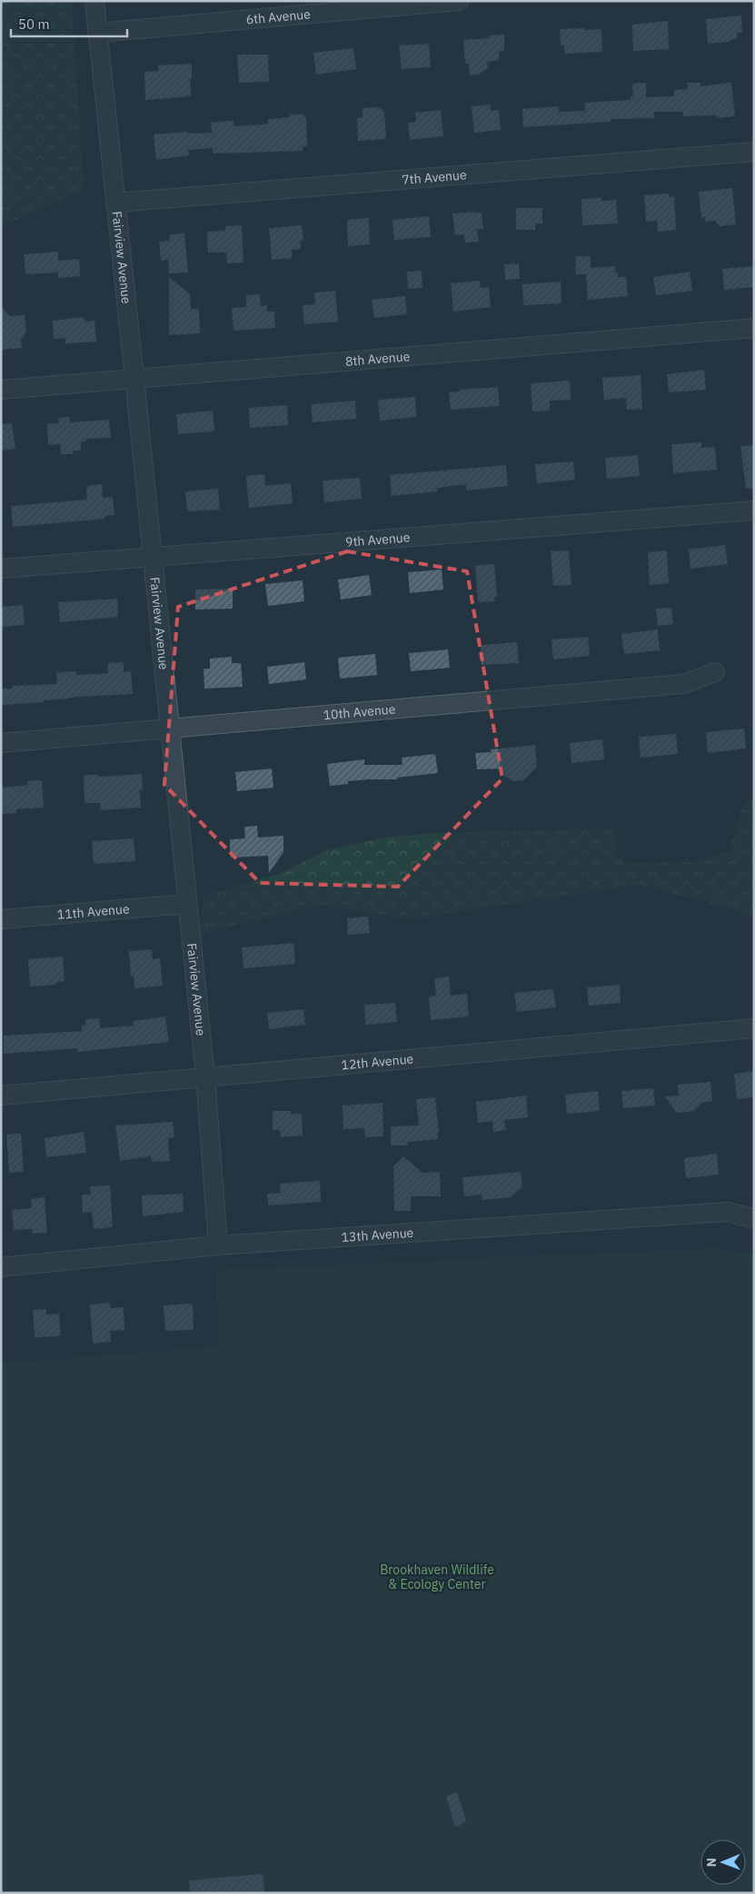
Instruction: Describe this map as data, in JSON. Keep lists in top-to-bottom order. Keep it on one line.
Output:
{"streets":{"street":["6th Avenue","7th Avenue","Fairview Avenue","8th Avenue","9th Avenue","10th Avenue","11th Avenue","12th Avenue","13th Avenue"]},"crossings":[["6th Avenue","Fairview Avenue"],["7th Avenue","Fairview Avenue"],["Fairview Avenue","8th Avenue"],["Fairview Avenue","9th Avenue"],["Fairview Avenue","10th Avenue"],["Fairview Avenue","11th Avenue"],["Fairview Avenue","12th Avenue"],["Fairview Avenue","13th Avenue"]],"parks":["Brookhaven Wildlife & Ecology Center"],"scale_bar":"50 m","north":"left"}
